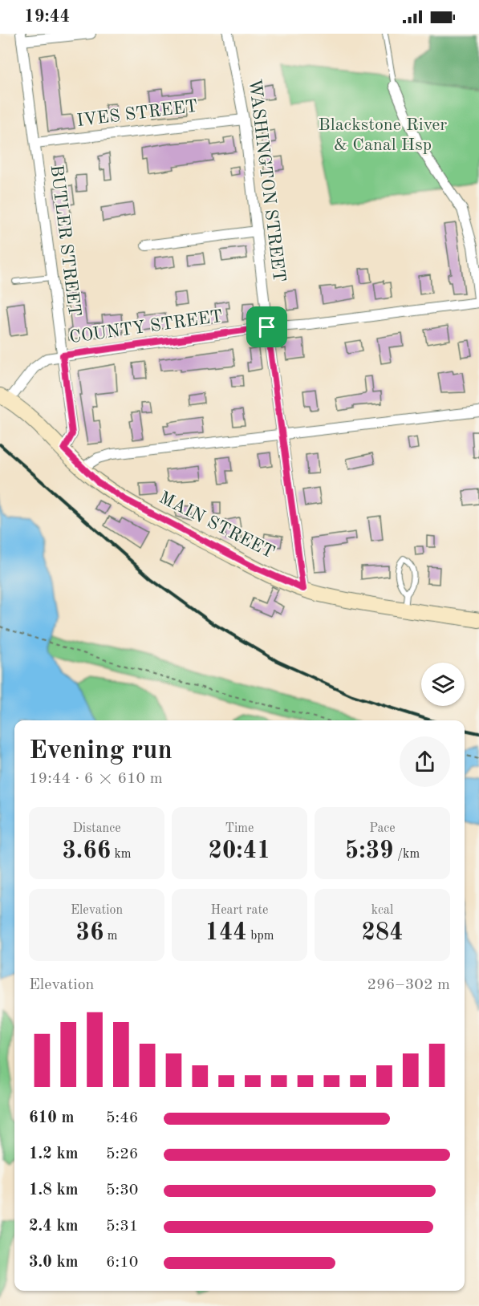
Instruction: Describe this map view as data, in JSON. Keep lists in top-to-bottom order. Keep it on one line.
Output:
{"streets":{"main road":["MAIN STREET"],"street":["IVES STREET","WASHINGTON STREET","BUTLER STREET","COUNTY STREET"]},"crossings":[["IVES STREET","WASHINGTON STREET"],["IVES STREET","BUTLER STREET"],["WASHINGTON STREET","COUNTY STREET"],["WASHINGTON STREET","MAIN STREET"],["BUTLER STREET","COUNTY STREET"],["BUTLER STREET","MAIN STREET"],["COUNTY STREET","MAIN STREET"]],"parks":["Blackstone River & Canal Hsp"],"page":{"status":"19:44","heading":["Evening run","19:44 · 6 × 610 m"],"stats":[["Distance","3.66 km"],["Time","20:41"],["Pace","5:39 /km"],["Elevation","36 m"],["Heart rate","144 bpm"],["kcal","284"]],"chart":["Elevation","296–302 m"],"list":[{"name":"610 m","note":"5:46"},{"name":"1.2 km","note":"5:26"},{"name":"1.8 km","note":"5:30"},{"name":"2.4 km","note":"5:31"},{"name":"3.0 km","note":"6:10"}]}}
